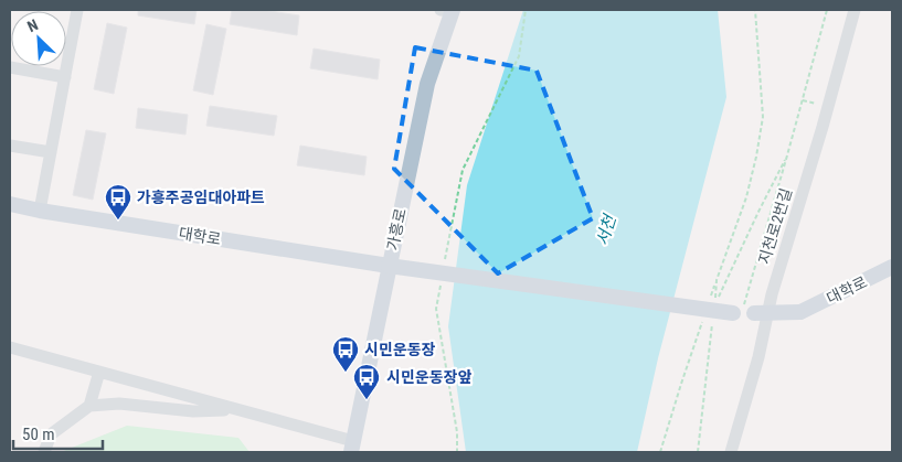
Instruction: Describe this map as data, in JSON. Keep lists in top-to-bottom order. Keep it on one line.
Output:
{"streets":{"main road":["가흥로","대학로"],"street":["지천로2번길"]},"crossings":[["가흥로","대학로"]],"water":["서천"],"places":{"bus stop":["가흥주공임대아파트","시민운동장","시민운동장앞"]},"scale_bar":"50 m","north":"top left"}
